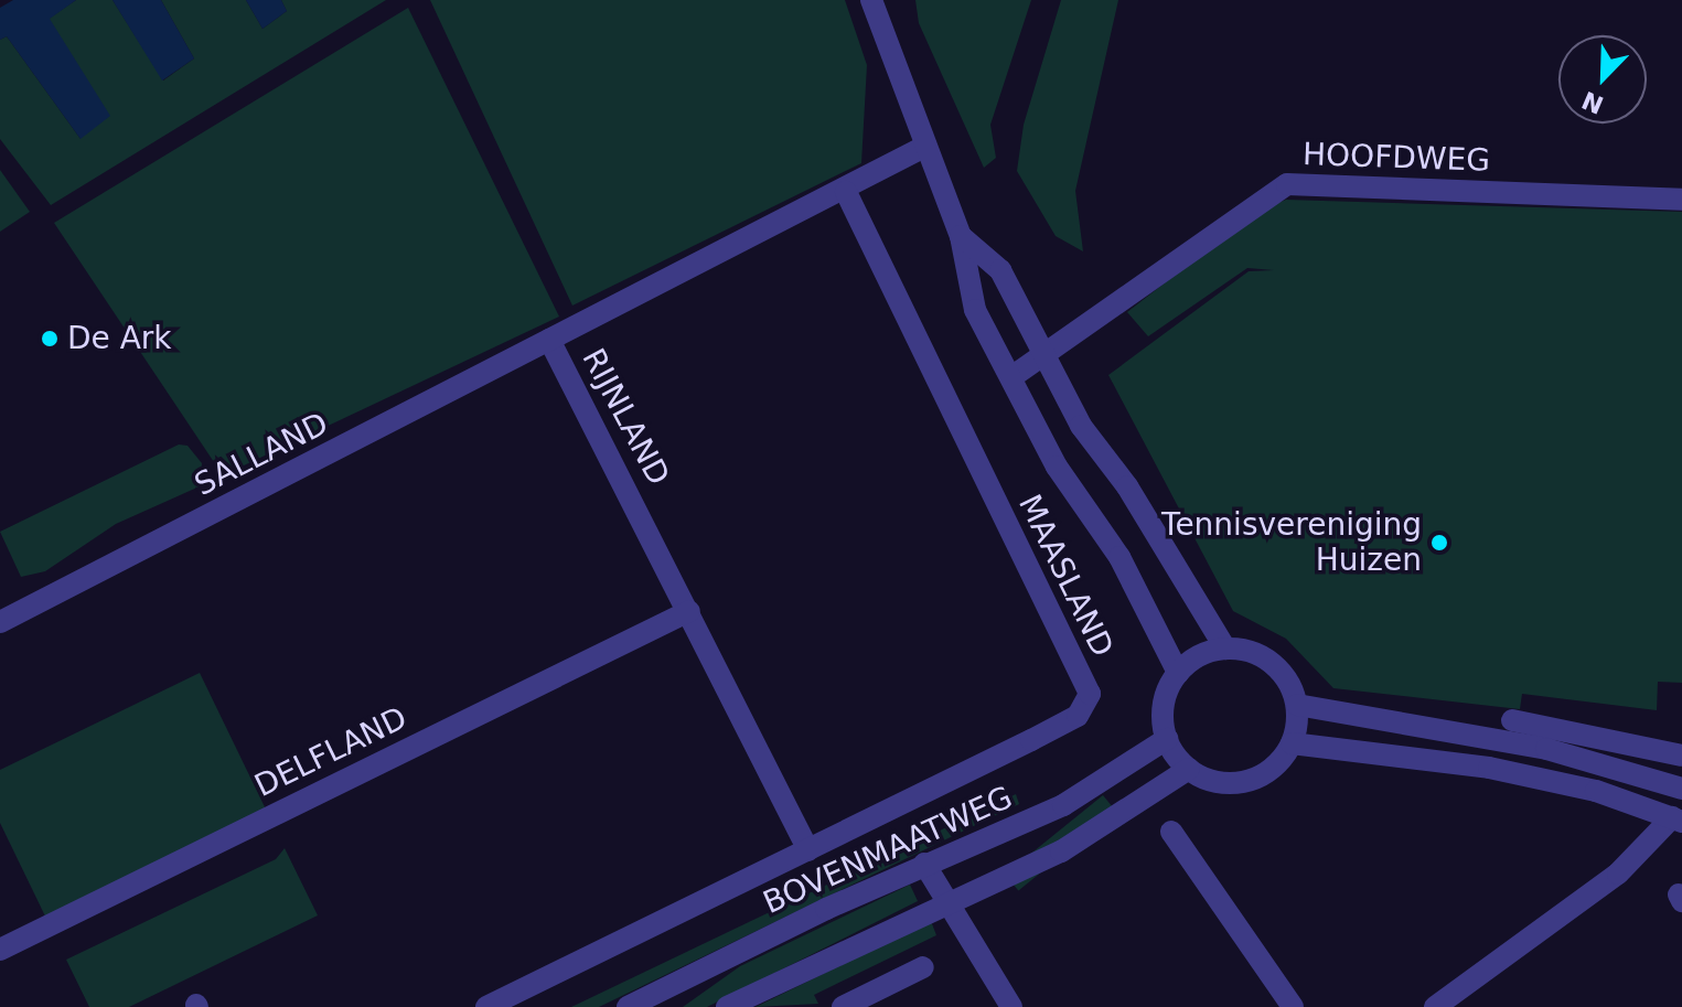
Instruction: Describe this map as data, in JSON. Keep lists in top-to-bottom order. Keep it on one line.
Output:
{"streets":{"street":["HOOFDWEG","RIJNLAND","SALLAND","MAASLAND","DELFLAND","BOVENMAATWEG"]},"crossings":[["RIJNLAND","SALLAND"],["RIJNLAND","MAASLAND"],["RIJNLAND","DELFLAND"],["RIJNLAND","BOVENMAATWEG"],["MAASLAND","BOVENMAATWEG"]],"places":["De Ark","Tennisvereniging Huizen"],"north":"bottom left"}
